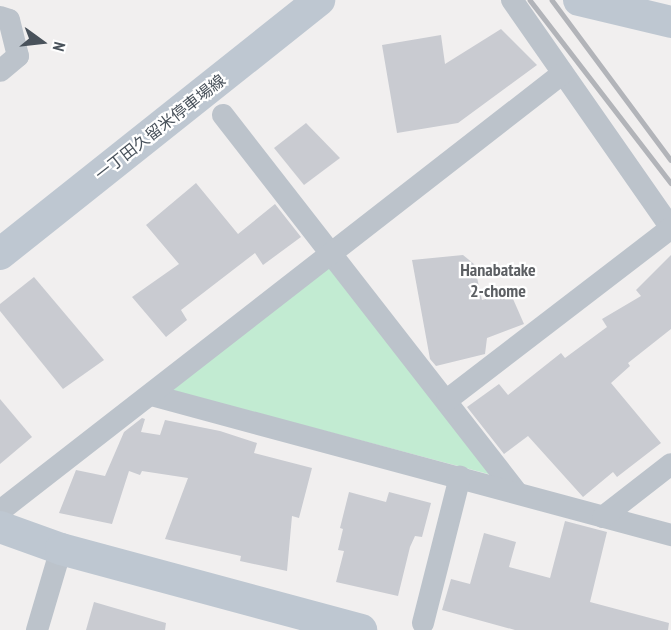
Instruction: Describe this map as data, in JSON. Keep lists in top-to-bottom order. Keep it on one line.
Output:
{"streets":{"main road":["一丁田久留米停車場線"]},"districts":["Hanabatake 2-chome"],"north":"right"}
